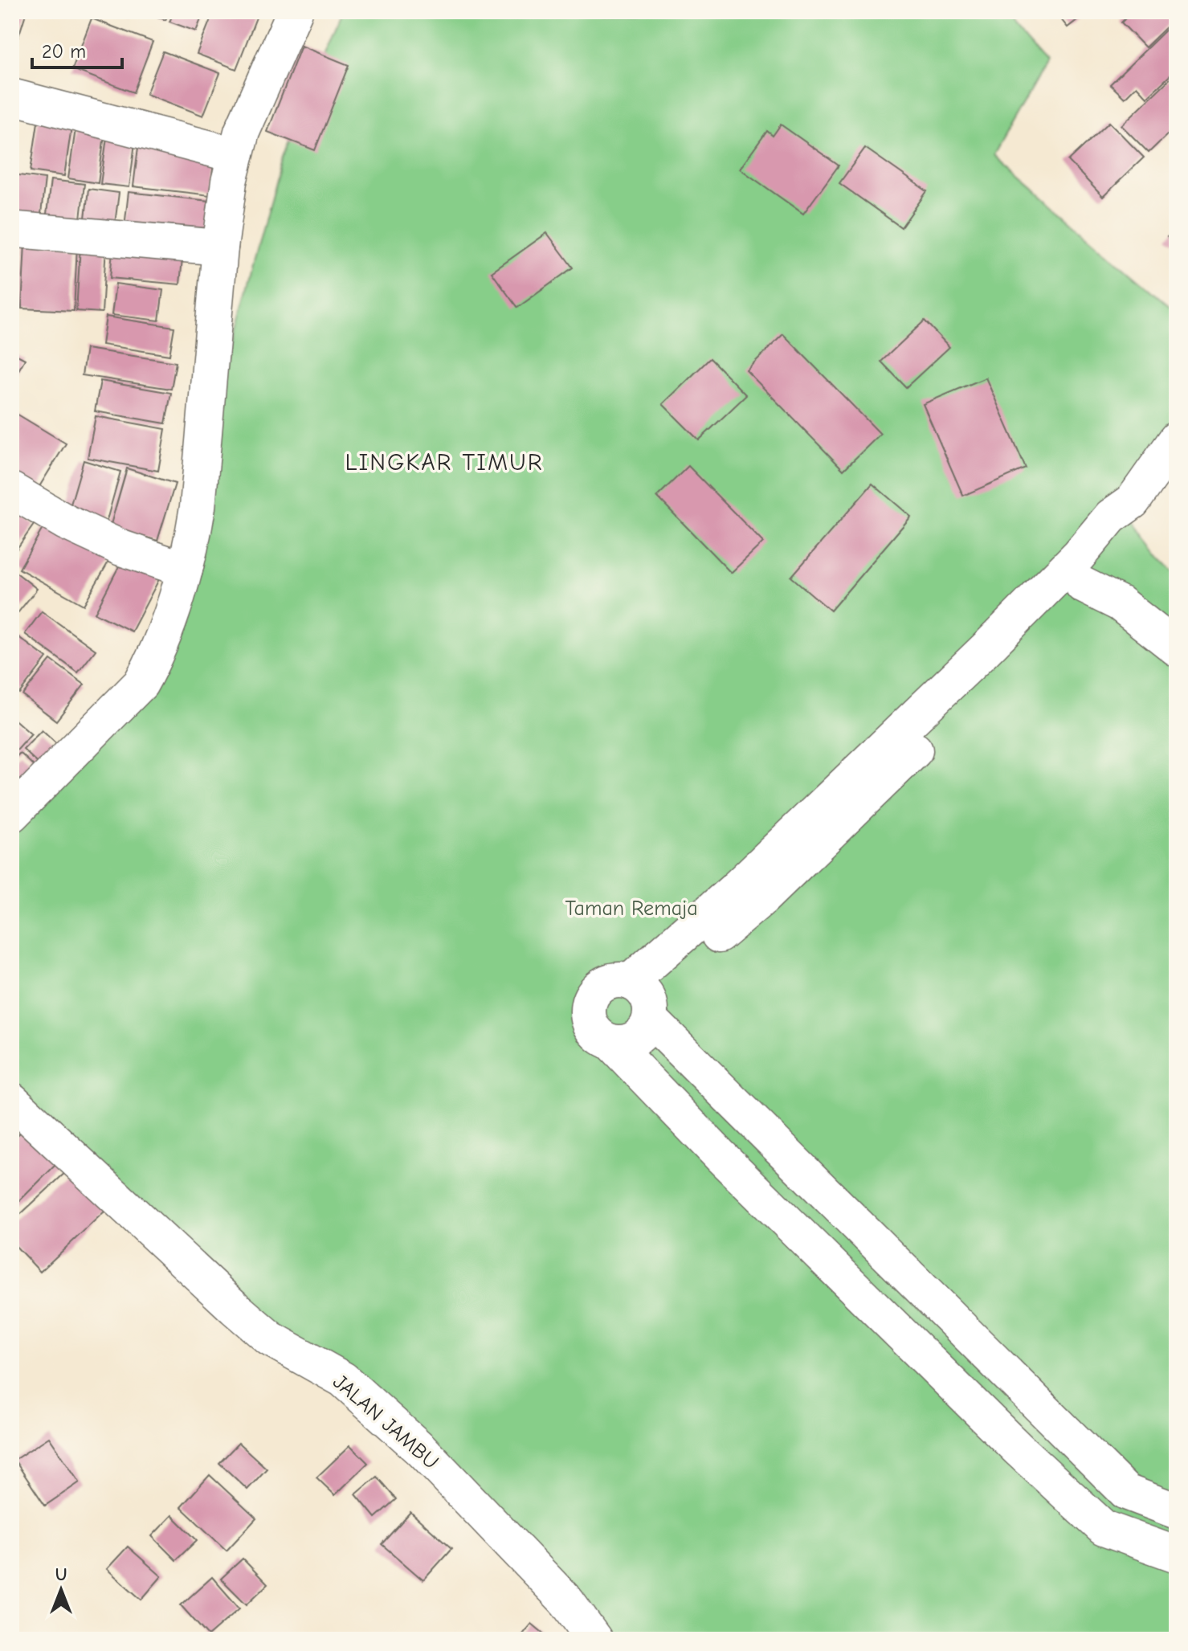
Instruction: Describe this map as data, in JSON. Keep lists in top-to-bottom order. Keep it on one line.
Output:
{"streets":{"street":["JALAN JAMBU"]},"districts":["LINGKAR TIMUR"],"parks":["Taman Remaja"],"scale_bar":"20 m","north":"top"}
